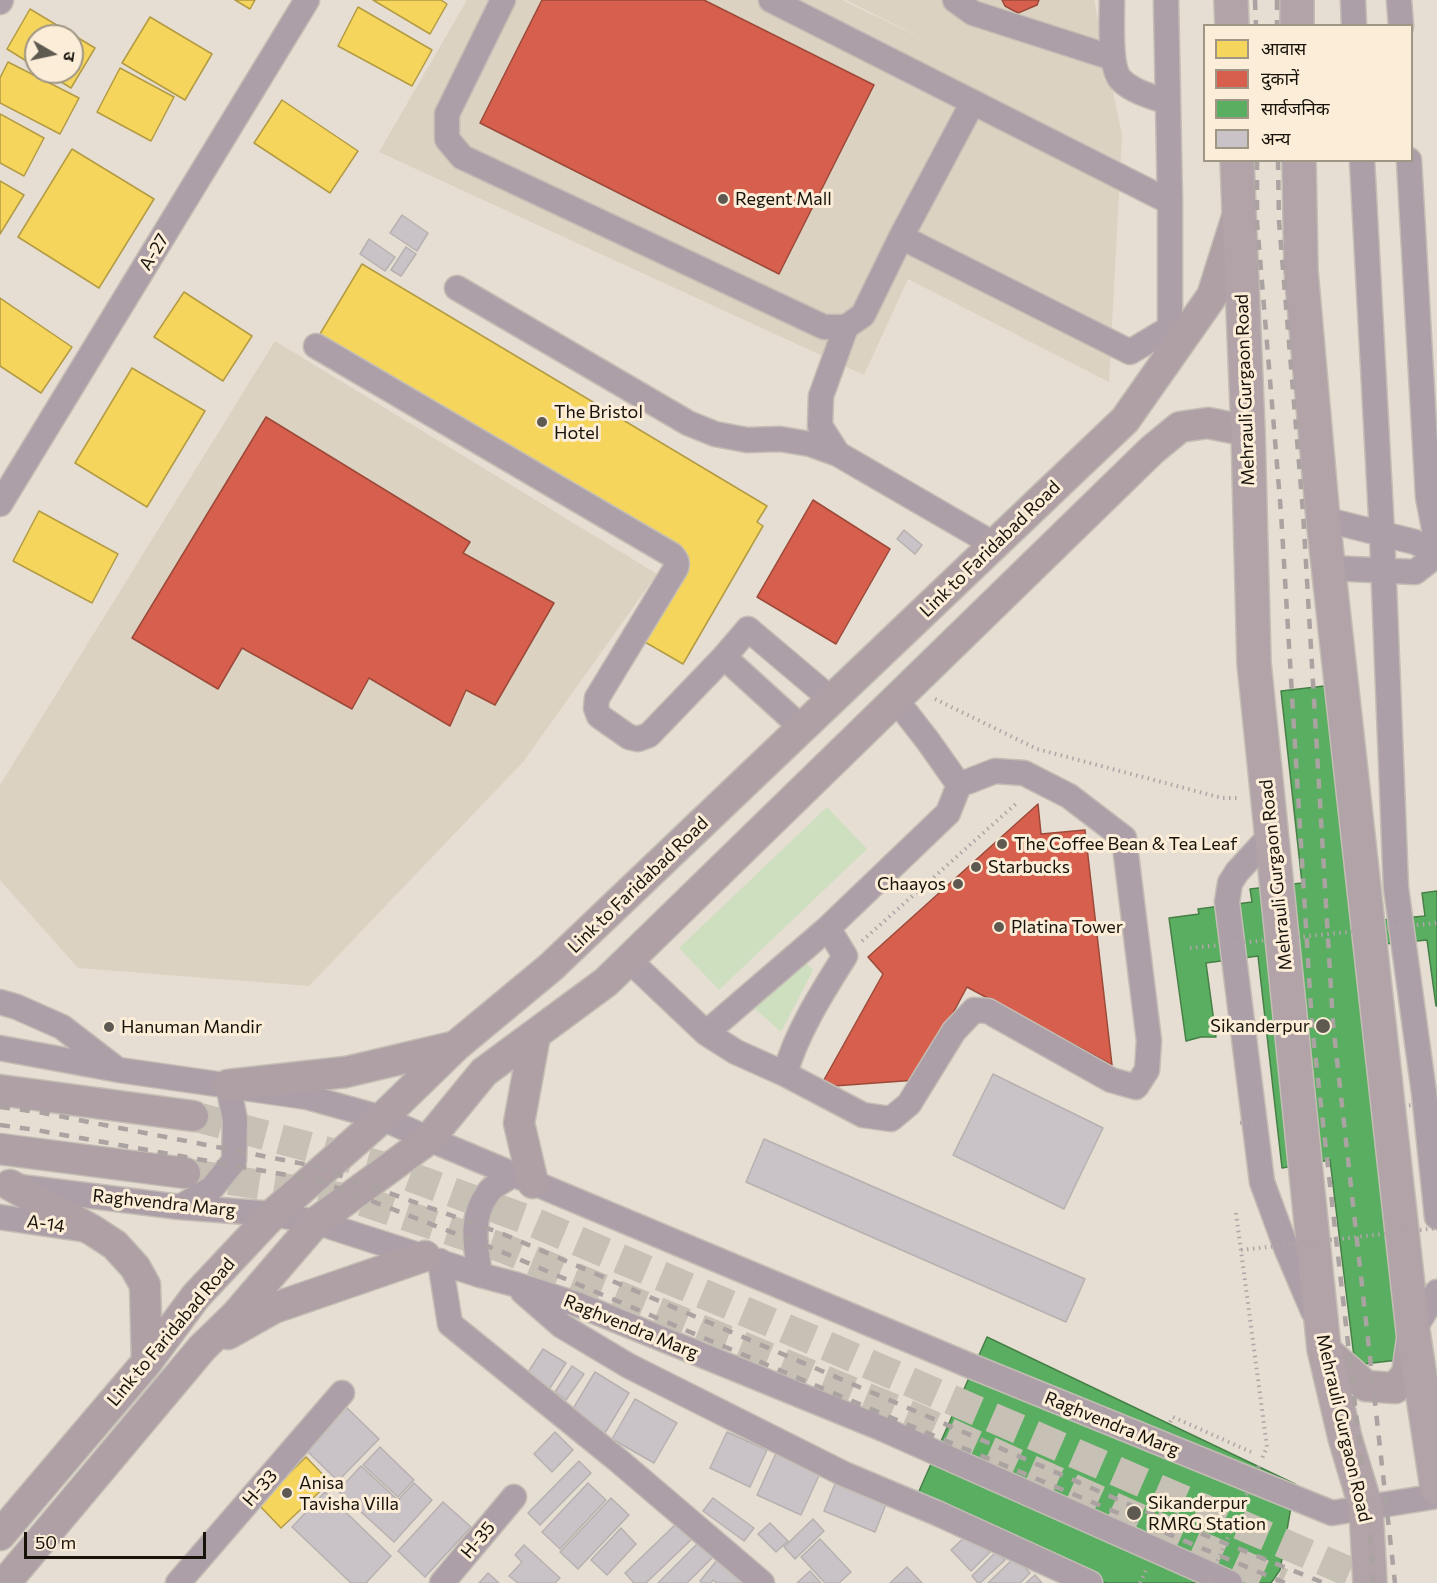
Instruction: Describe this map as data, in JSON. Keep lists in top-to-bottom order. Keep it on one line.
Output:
{"streets":{"highway":["Mehrauli Gurgaon Road"],"main road":["Link to Faridabad Road"],"street":["A-27","Raghvendra Marg","A-14","H-33","H-35"]},"crossings":[["Mehrauli Gurgaon Road","Link to Faridabad Road"],["Mehrauli Gurgaon Road","Raghvendra Marg"],["Link to Faridabad Road","Raghvendra Marg"]],"places":["Regent Mall","The Bristol Hotel","The Coffee Bean & Tea Leaf","Starbucks","Chaayos","Platina Tower","Sikanderpur","Hanuman Mandir","Anisa Tavisha Villa","Sikanderpur RMRG Station"],"legend":["आवास","दुकानें","सार्वजनिक","अन्य"],"scale_bar":"50 m","north":"right"}
